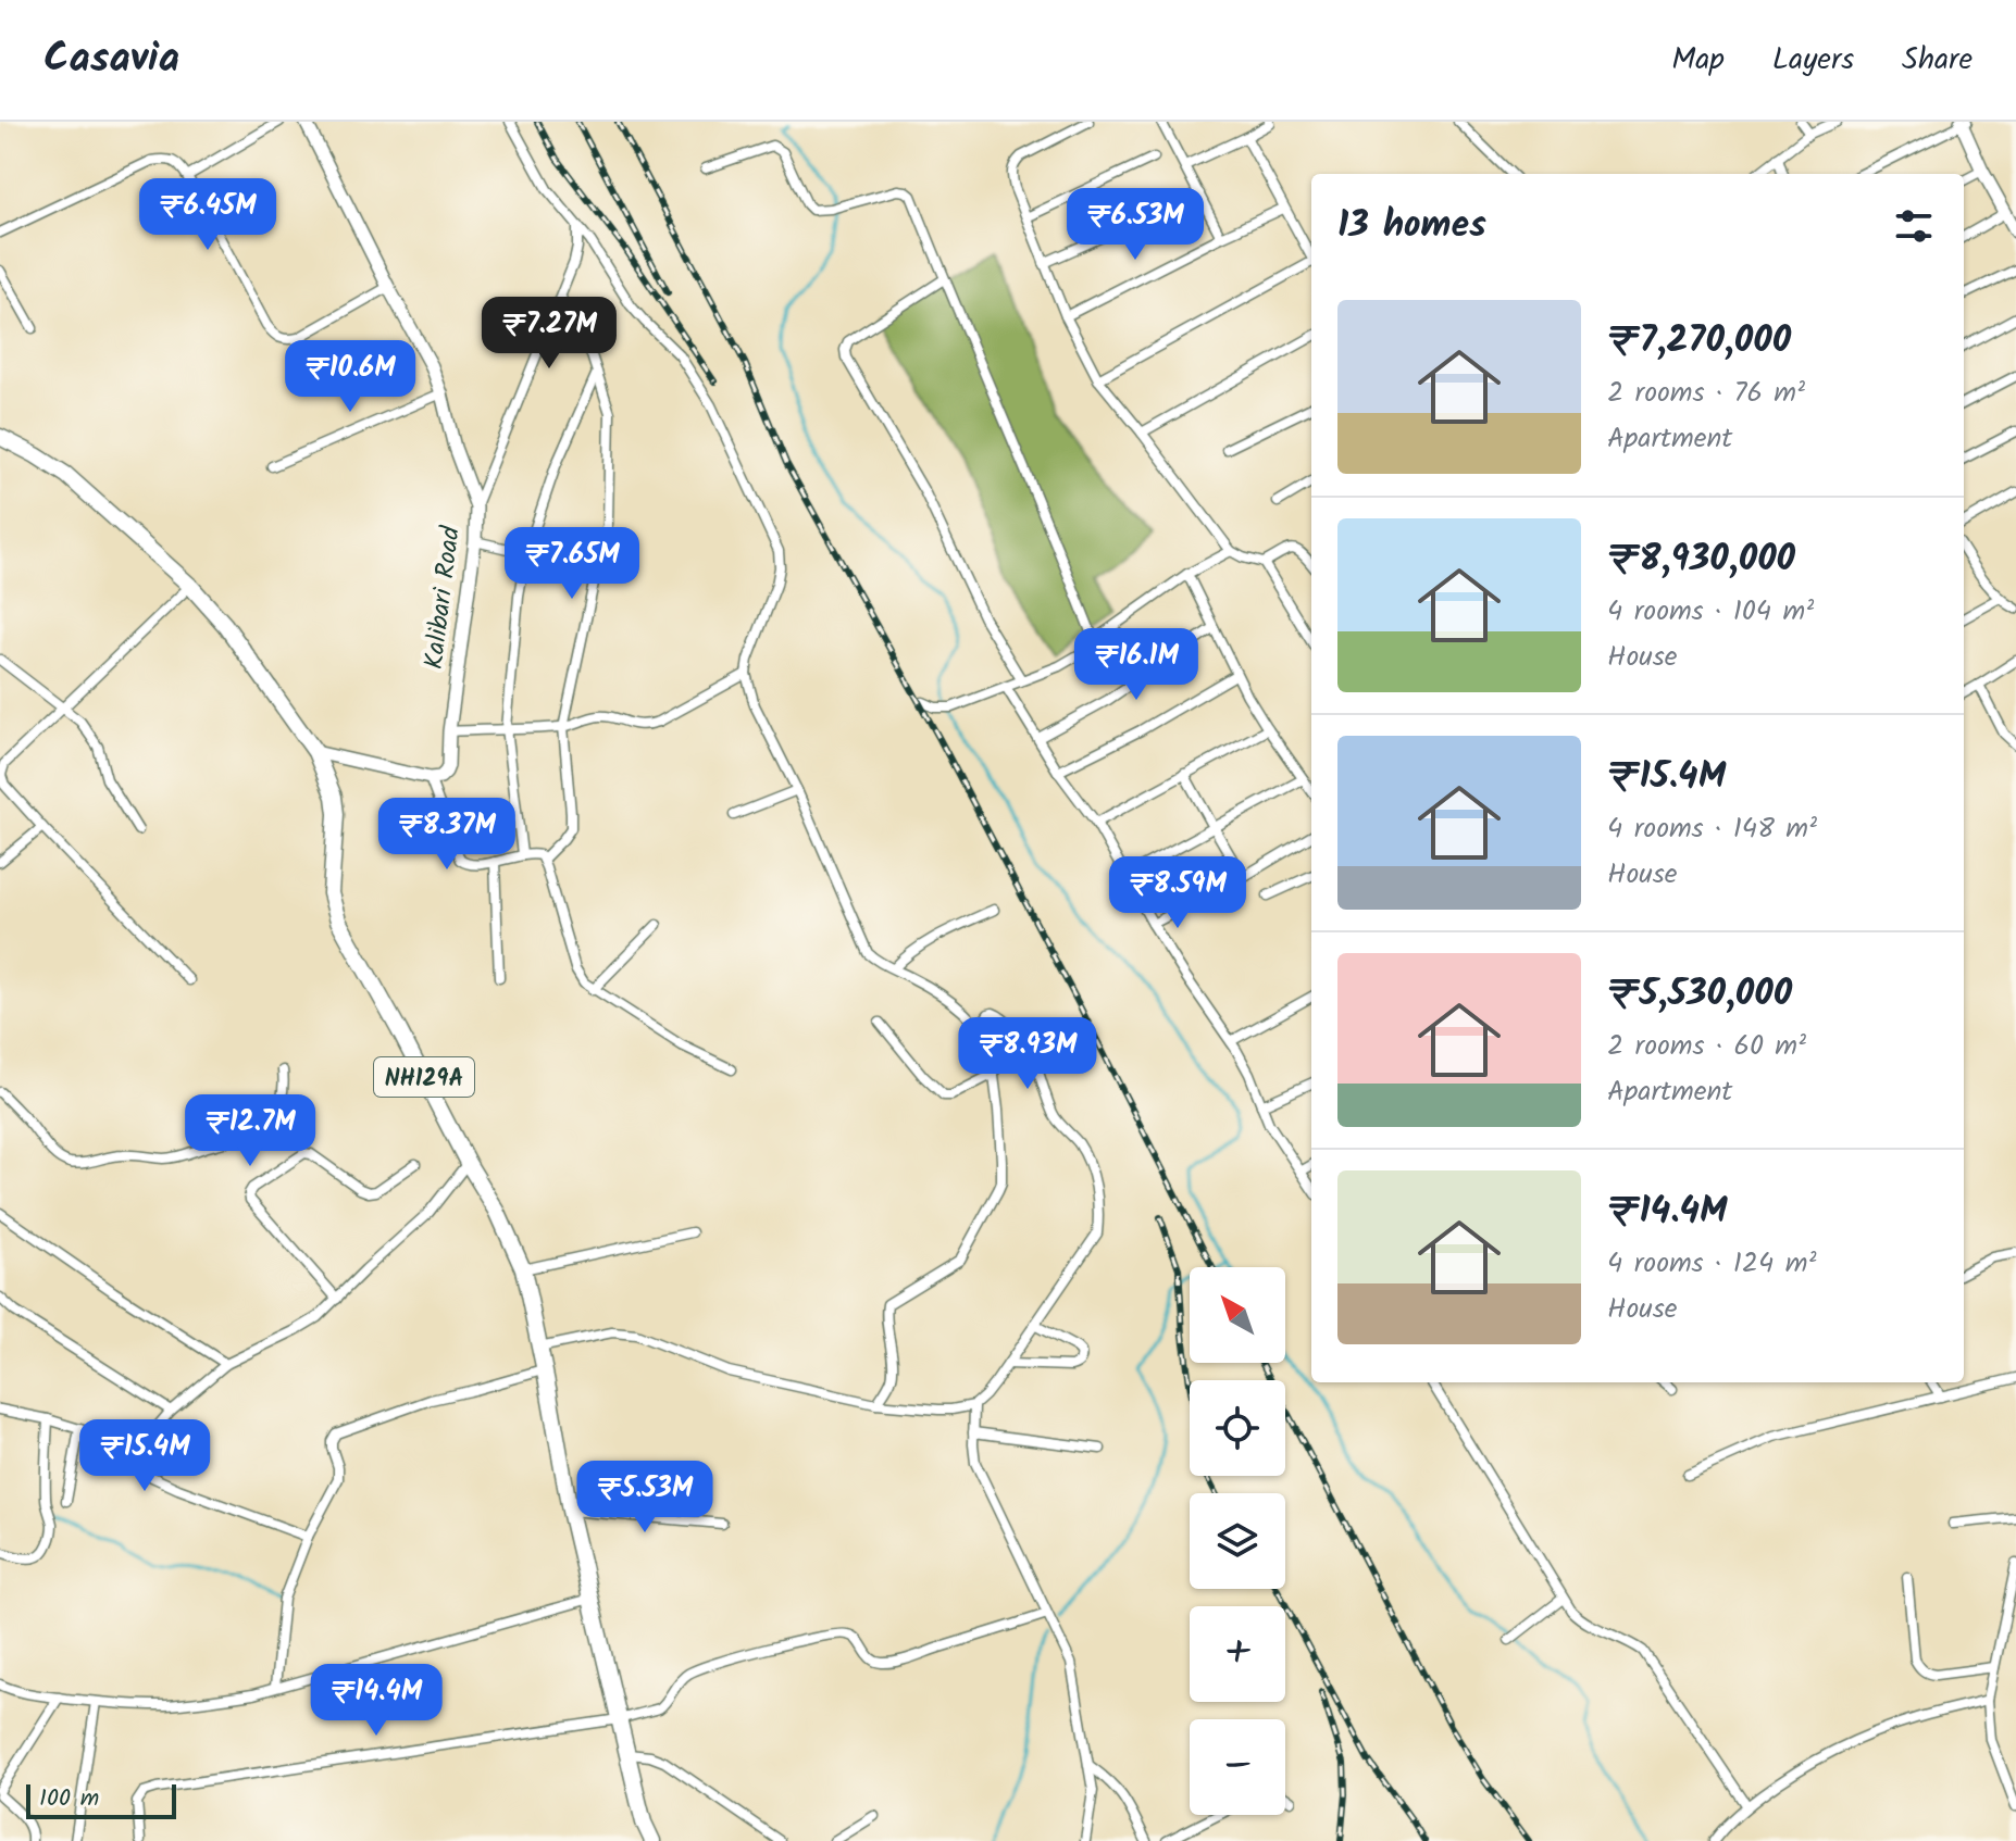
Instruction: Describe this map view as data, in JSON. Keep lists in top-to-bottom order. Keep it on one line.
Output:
{"streets":{"highway":["NH129A"],"street":["Kalibari Road"]},"scale_bar":"100 m","north":"top left","page":{"header":"Casavia","nav":["Map","Layers","Share"],"heading":"13 homes","price":["₹6.45M","₹6.53M","₹7.27M","₹10.6M","₹7.65M","₹16.1M","₹8.37M","₹8.59M","₹8.93M","₹12.7M","₹15.4M","₹5.53M","₹14.4M"],"list":[{"name":"₹7,270,000","note":"2 rooms · 76 m² · Apartment"},{"name":"₹8,930,000","note":"4 rooms · 104 m² · House"},{"name":"₹15.4M","note":"4 rooms · 148 m² · House"},{"name":"₹5,530,000","note":"2 rooms · 60 m² · Apartment"},{"name":"₹14.4M","note":"4 rooms · 124 m² · House"}],"map_buttons":["+","−"],"scale":"100 m"}}
